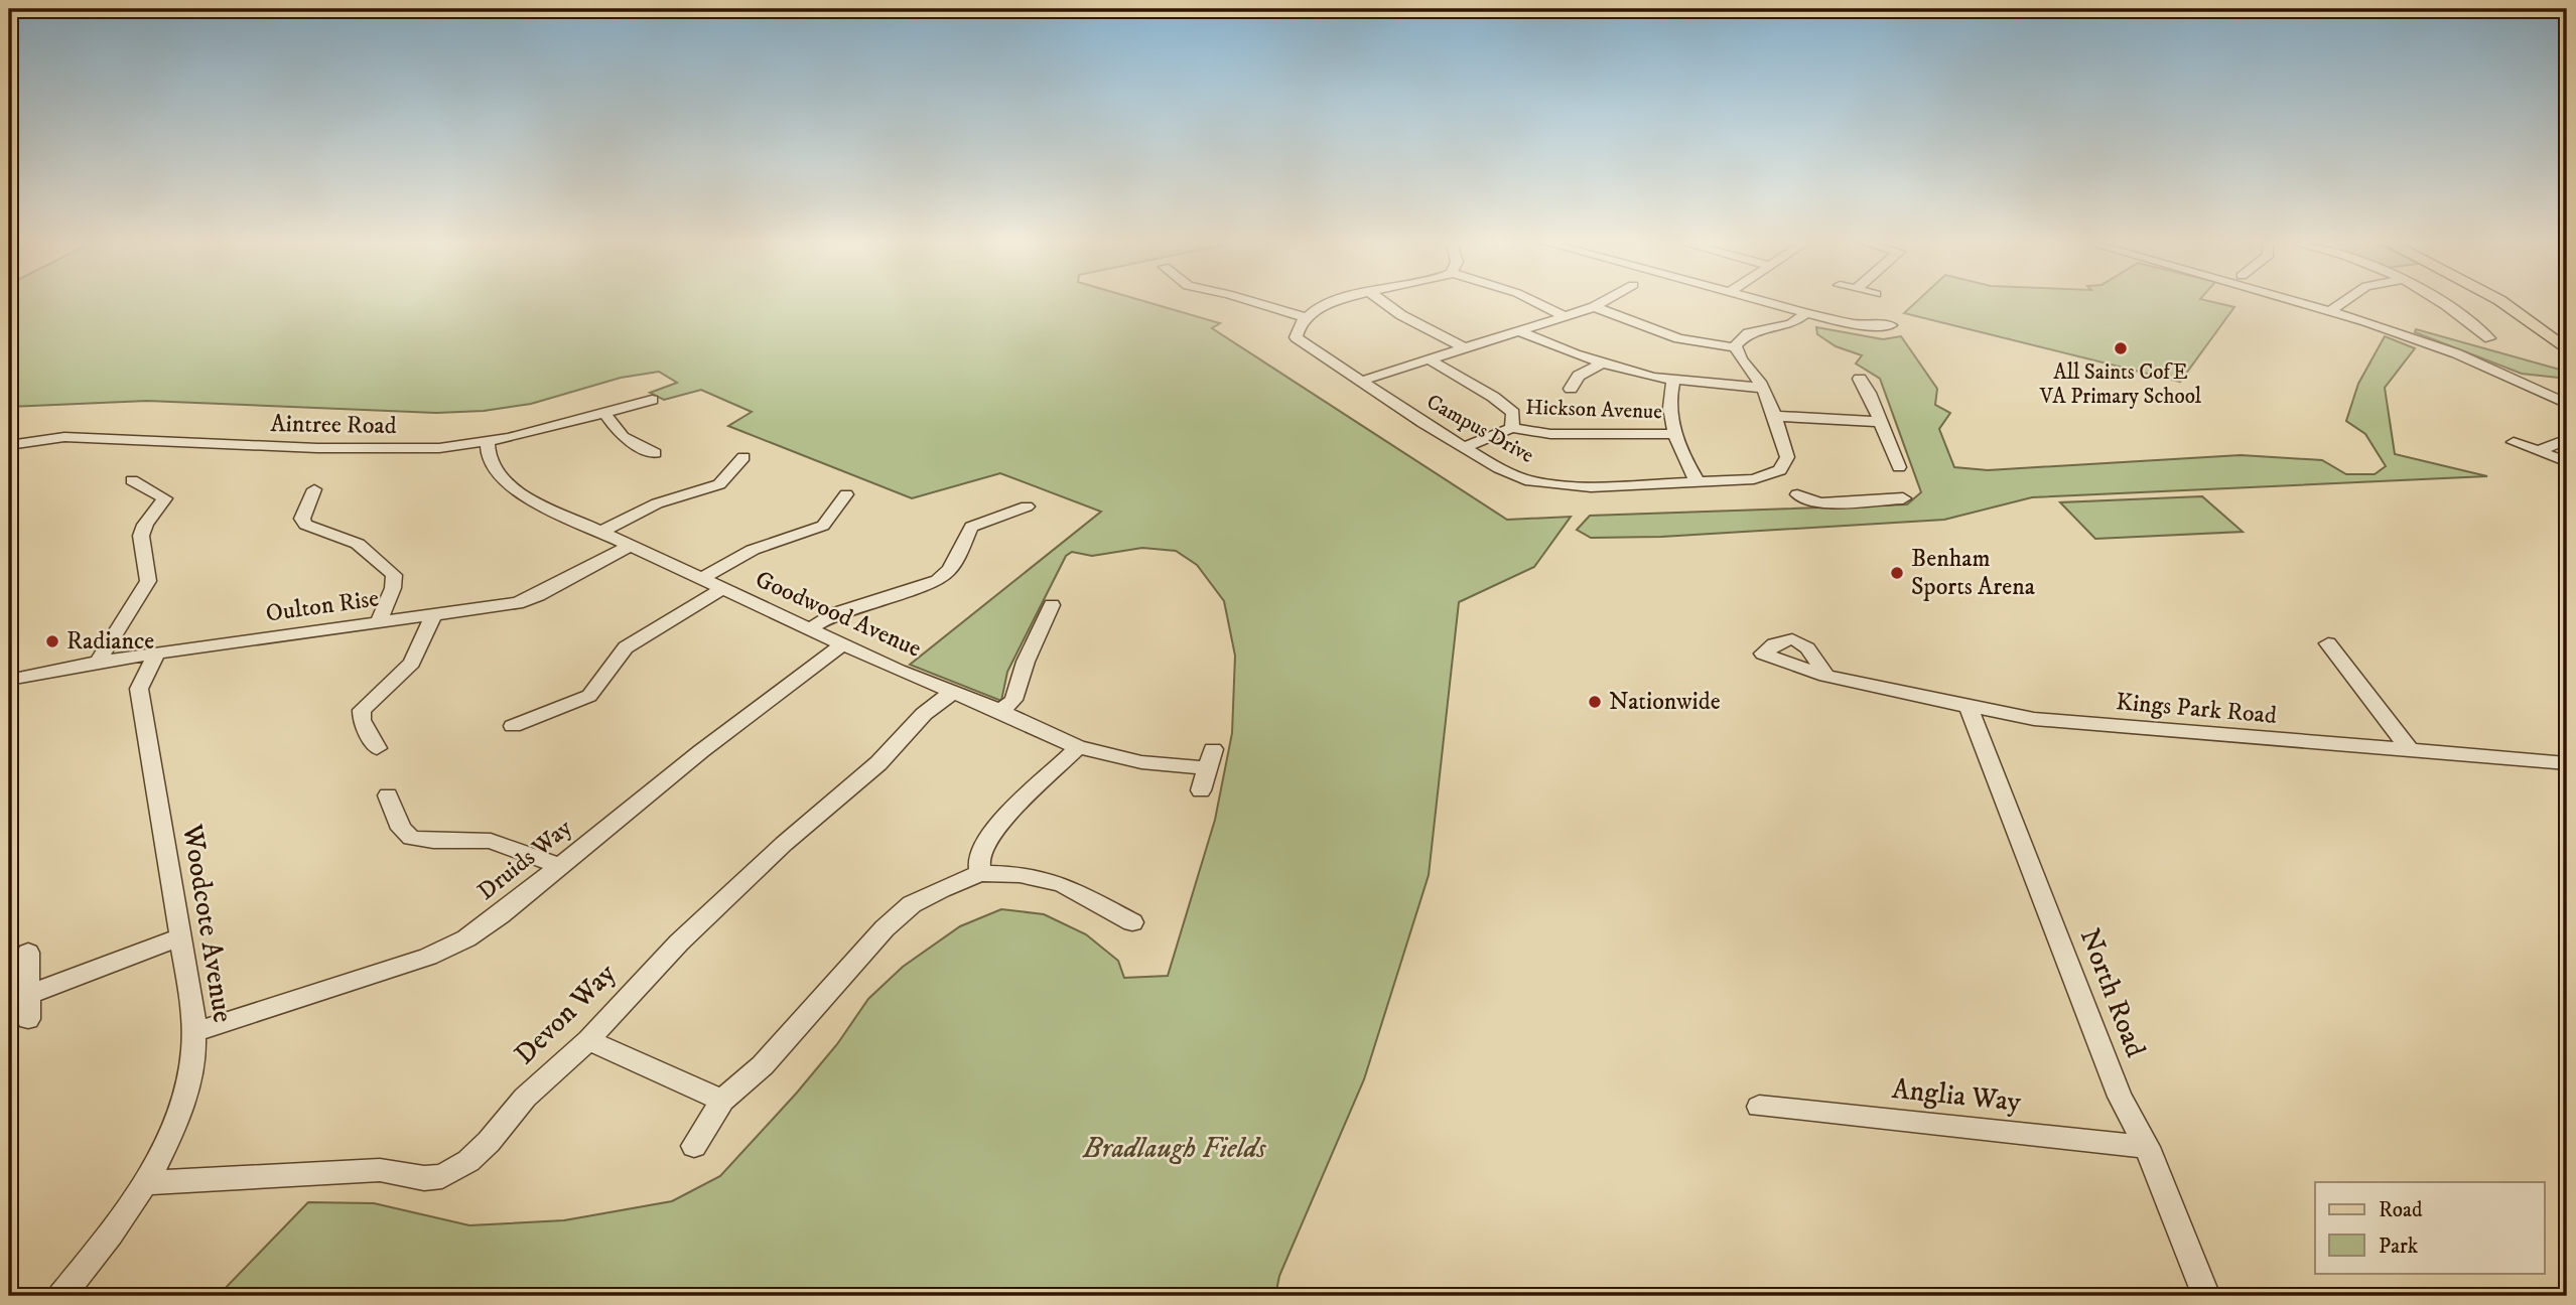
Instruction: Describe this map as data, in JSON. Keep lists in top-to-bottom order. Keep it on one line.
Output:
{"streets":{"street":["Hickson Avenue","Aintree Road","Campus Drive","Oulton Rise","Goodwood Avenue","Kings Park Road","Druids Way","Woodcote Avenue","North Road","Devon Way","Anglia Way"]},"crossings":[["Aintree Road","Goodwood Avenue"],["Oulton Rise","Goodwood Avenue"],["Oulton Rise","Woodcote Avenue"],["Goodwood Avenue","Druids Way"],["Goodwood Avenue","Devon Way"],["Kings Park Road","North Road"],["Druids Way","Woodcote Avenue"],["Woodcote Avenue","Devon Way"],["North Road","Anglia Way"]],"parks":["Bradlaugh Fields"],"places":["All Saints CofE VA Primary School","Benham Sports Arena","Radiance","Nationwide"],"legend":["Road","Park"]}
